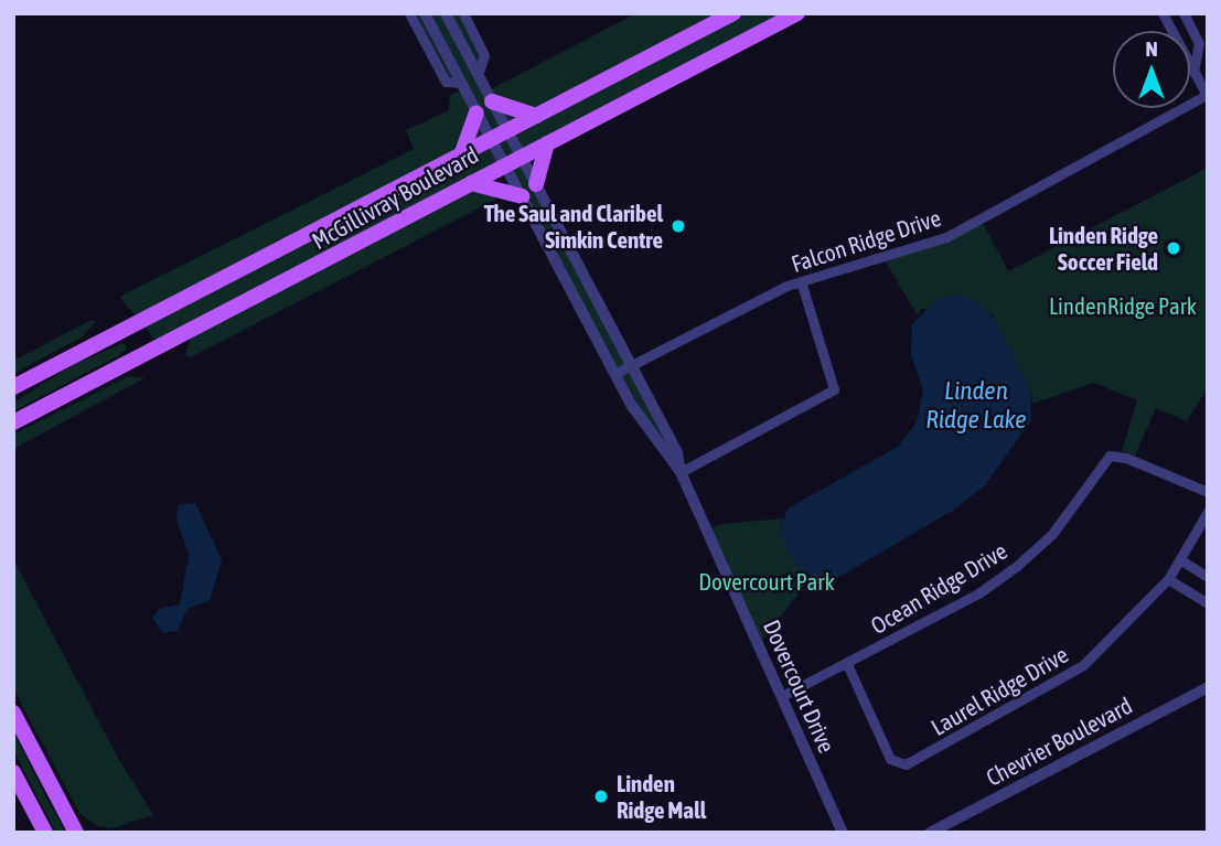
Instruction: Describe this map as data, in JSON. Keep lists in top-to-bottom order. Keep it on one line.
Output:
{"streets":{"main road":["McGillivray Boulevard"],"street":["Falcon Ridge Drive","Ocean Ridge Drive","Dovercourt Drive","Laurel Ridge Drive","Chevrier Boulevard"]},"crossings":[["McGillivray Boulevard","Dovercourt Drive"],["Falcon Ridge Drive","Dovercourt Drive"],["Ocean Ridge Drive","Dovercourt Drive"],["Ocean Ridge Drive","Laurel Ridge Drive"]],"water":["Linden Ridge Lake"],"parks":["LindenRidge Park","Dovercourt Park"],"places":["The Saul and Claribel Simkin Centre","Linden Ridge Soccer Field","Linden Ridge Mall"],"north":"top"}
